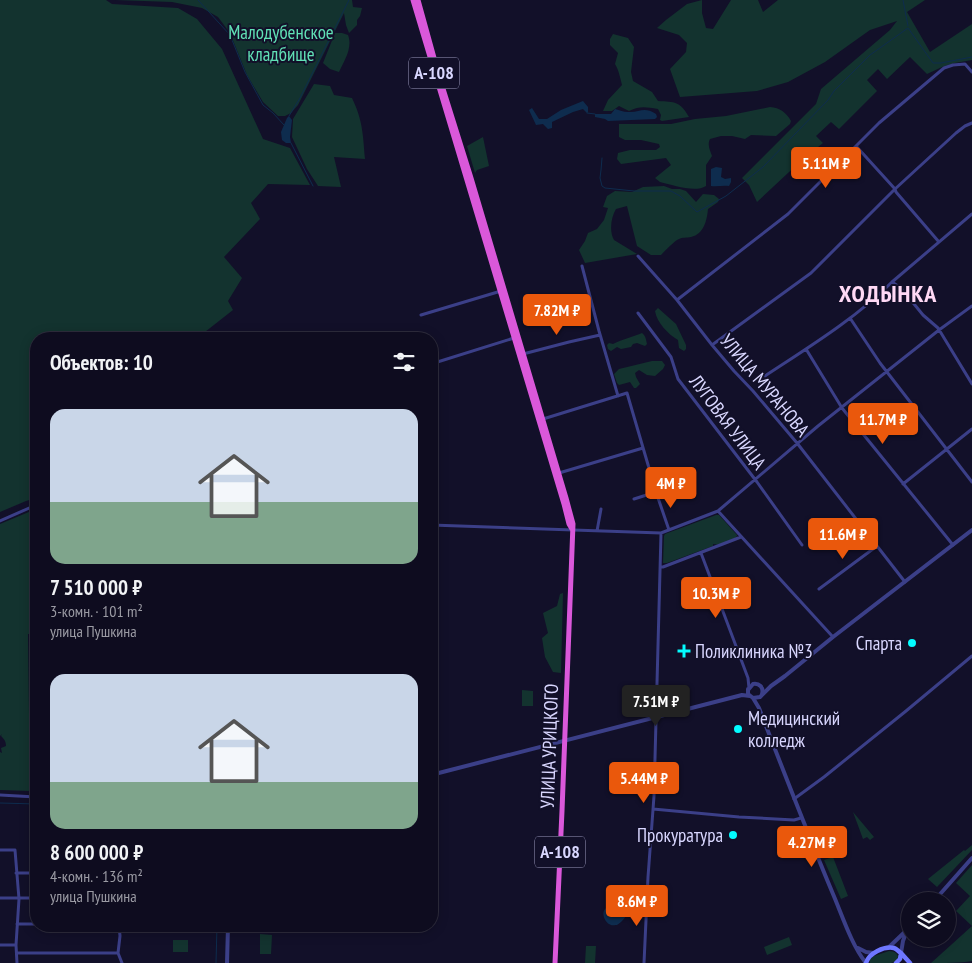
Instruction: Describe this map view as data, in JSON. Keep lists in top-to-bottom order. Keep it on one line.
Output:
{"streets":{"highway":["А-108","УЛИЦА УРИЦКОГО"],"street":["УЛИЦА МУРАНОВА","ЛУГОВАЯ УЛИЦА"]},"crossings":[["А-108","УЛИЦА УРИЦКОГО"]],"districts":["ХОДЫНКА"],"parks":["Малодубенское кладбище"],"places":{"other":["Спарта","Медицинский колледж","Прокуратура"],"health":["Поликлиника №3"]},"page":{"price":["5.11M ₽","7.82M ₽","11.7M ₽","4M ₽","11.6M ₽","10.3M ₽","7.51M ₽","5.44M ₽","4.27M ₽","8.6M ₽"],"heading":"Объектов: 10","list":[{"name":"7 510 000 ₽","note":"3-комн. · 101 m² · улица Пушкина"},{"name":"8 600 000 ₽","note":"4-комн. · 136 m² · улица Пушкина"}]}}
